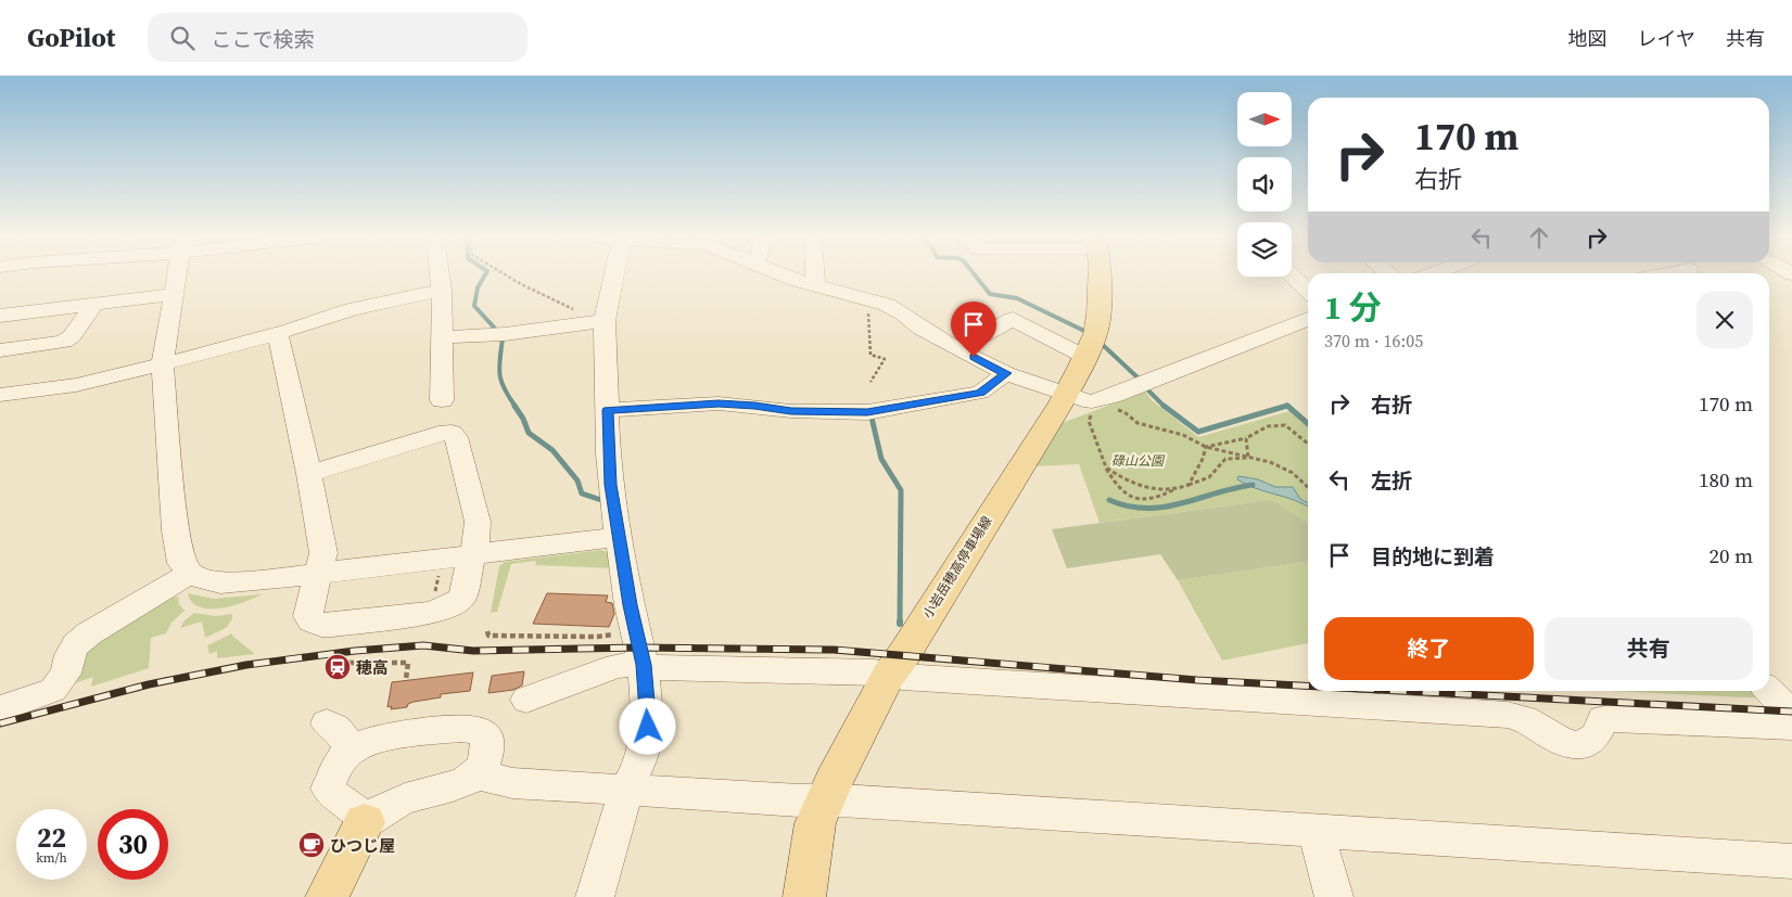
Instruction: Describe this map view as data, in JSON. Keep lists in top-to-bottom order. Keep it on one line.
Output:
{"streets":{"main road":["小岩岳穂高停車場線"]},"parks":["碌山公園"],"places":{"station":["穂高"],"cafe":["ひつじ屋"]},"north":"right","page":{"header":"GoPilot","search":"ここで検索","nav":["地図","レイヤ","共有"],"turn":["170 m","右折"],"heading":["1 分","370 m · 16:05"],"list":[{"name":"右折","value":"170 m"},{"name":"左折","value":"180 m"},{"name":"目的地に到着","value":"20 m"}],"buttons":["終了","共有"],"speed":"22 km/h","limit":"30"}}
